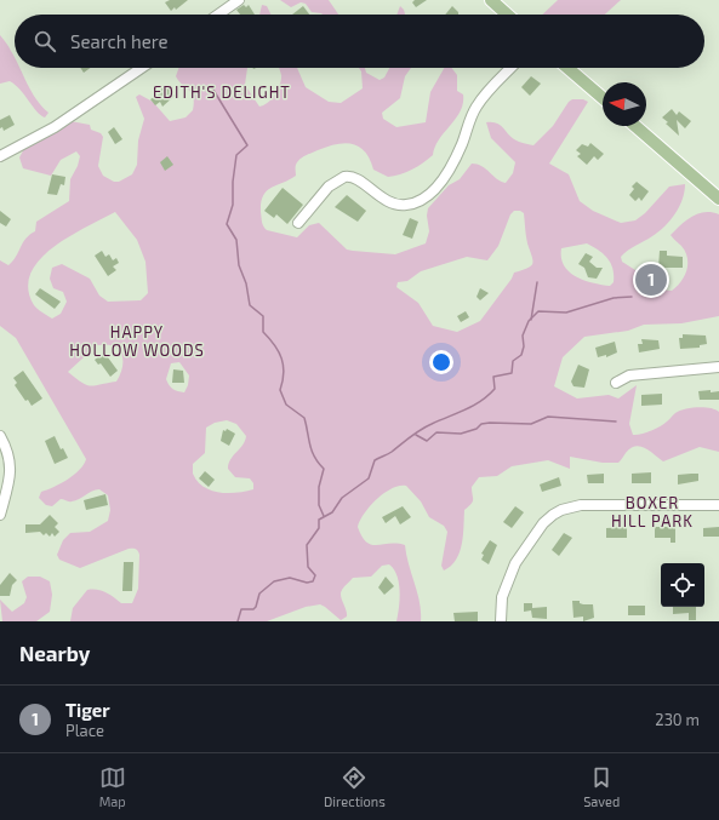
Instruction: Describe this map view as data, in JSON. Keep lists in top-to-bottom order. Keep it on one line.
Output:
{"districts":["EDITH'S DELIGHT","HAPPY HOLLOW WOODS","BOXER HILL PARK"],"north":"left","page":{"search":"Search here","pins":"1","heading":"Nearby","list":[{"mark":"1","name":"Tiger","note":"Place","value":"230 m"}],"nav":["Map","Directions","Saved"]}}
